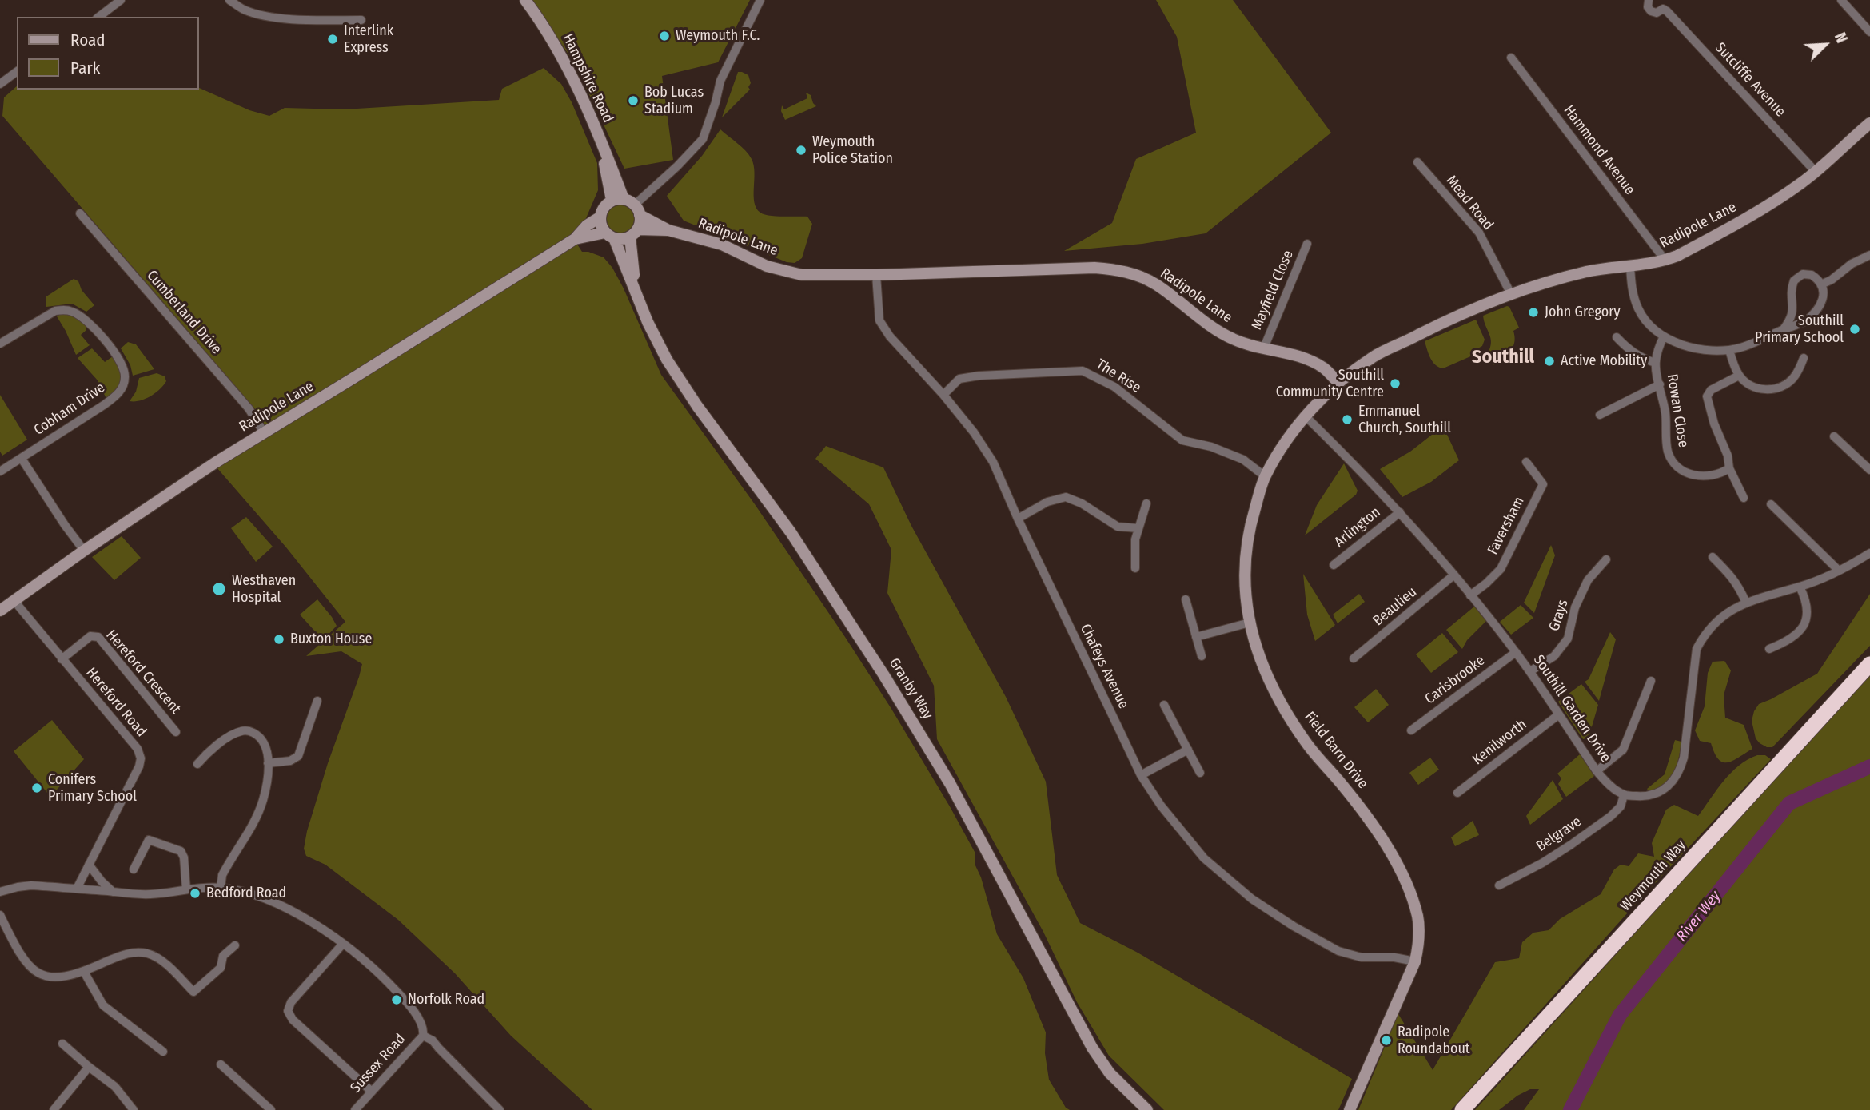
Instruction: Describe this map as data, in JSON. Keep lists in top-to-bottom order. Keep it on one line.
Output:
{"streets":{"highway":["Weymouth Way"],"street":["Hampshire Road","Sutcliffe Avenue","Hammond Avenue","Mead Road","Radipole Lane","Mayfield Close","Cumberland Drive","The Rise","Cobham Drive","Rowan Close","Faversham","Arlington","Beaulieu","Grays","Chafeys Avenue","Hereford Crescent","Carisbrooke","Granby Way","Hereford Road","Southill Garden Drive","Kenilworth","Field Barn Drive","Belgrave","Sussex Road"]},"crossings":[["Hampshire Road","Radipole Lane"],["Hampshire Road","Granby Way"],["Sutcliffe Avenue","Radipole Lane"],["Hammond Avenue","Radipole Lane"],["Mead Road","Radipole Lane"],["Radipole Lane","Mayfield Close"],["Radipole Lane","Cumberland Drive"],["Radipole Lane","Chafeys Avenue"],["Radipole Lane","Granby Way"],["Radipole Lane","Hereford Road"],["Radipole Lane","Field Barn Drive"],["The Rise","Chafeys Avenue"],["The Rise","Field Barn Drive"],["Faversham","Southill Garden Drive"],["Arlington","Southill Garden Drive"],["Beaulieu","Southill Garden Drive"],["Grays","Southill Garden Drive"],["Chafeys Avenue","Field Barn Drive"],["Hereford Crescent","Hereford Road"],["Carisbrooke","Southill Garden Drive"],["Southill Garden Drive","Kenilworth"],["Southill Garden Drive","Field Barn Drive"],["Southill Garden Drive","Belgrave"]],"districts":["Southill"],"water":["River Wey"],"places":["Weymouth F.C.","Interlink Express","Bob Lucas Stadium","Weymouth Police Station","John Gregory","Southill Primary School","Active Mobility","Southill Community Centre","Emmanuel Church, Southill","Westhaven Hospital","Buxton House","Conifers Primary School","Bedford Road","Norfolk Road","Radipole Roundabout"],"legend":["Road","Park"],"north":"top right"}
